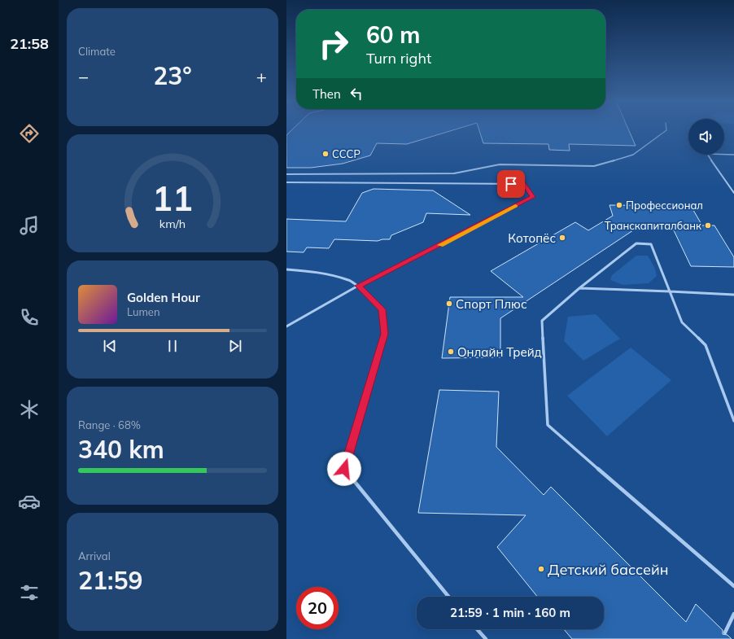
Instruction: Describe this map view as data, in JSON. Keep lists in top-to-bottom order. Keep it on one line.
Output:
{"places":["СССР","Профессионал","Транскапиталбанк","Котопёс","Спорт Плюс","Онлайн Трейд","Детский бассейн"],"page":{"tabs":"21:58","tile":["Climate",["Range · 68%","340 km"],["Arrival","21:59"]],"turn":["60 m","Turn right"],"heat":["−","23°","+"],"then":"Then","song":["Golden Hour","Lumen"],"limit":"20","trip":"21:59 · 1 min · 160 m","gauge":["11","km/h"]}}
